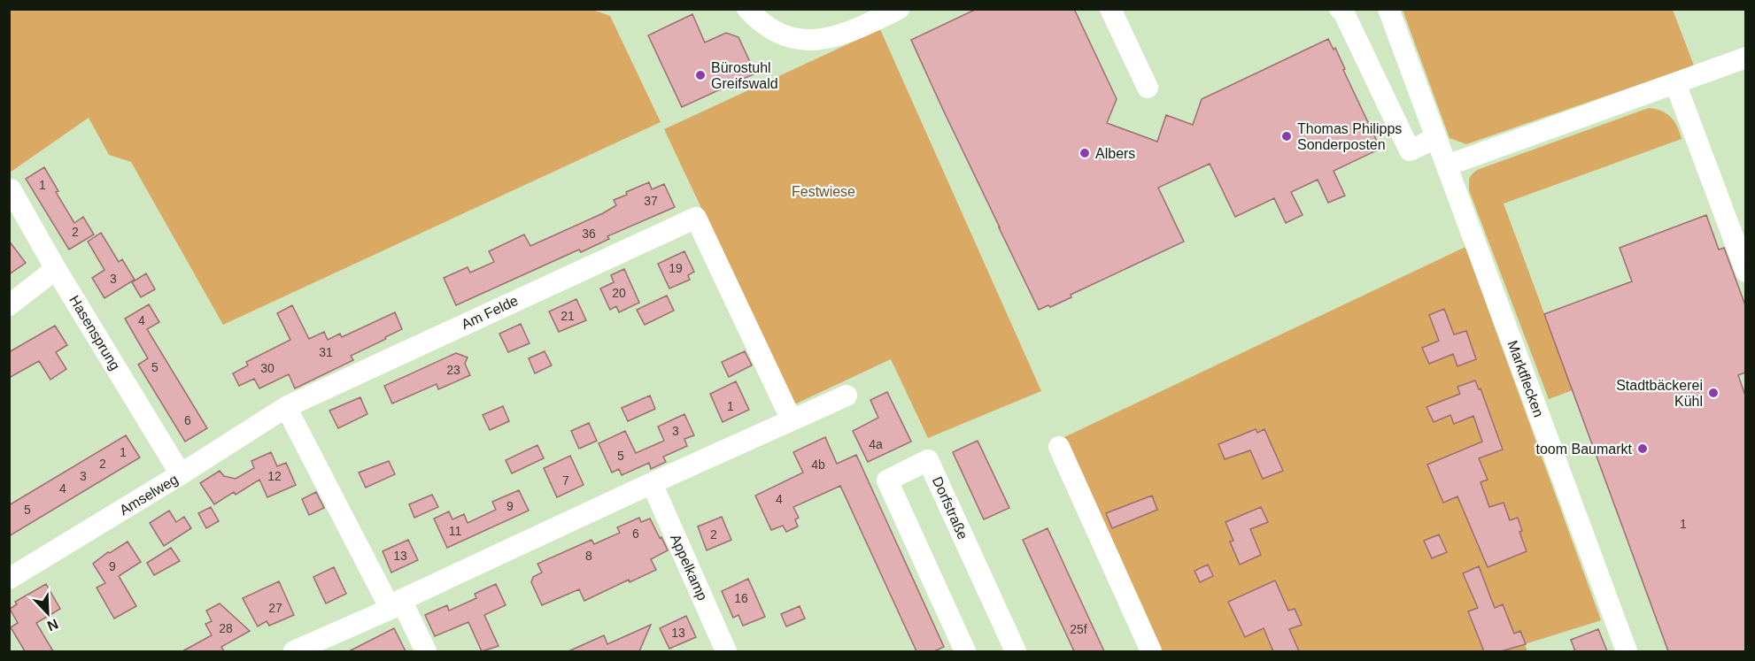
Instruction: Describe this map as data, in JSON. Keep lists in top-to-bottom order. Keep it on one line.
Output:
{"streets":{"street":["Am Felde","Hasensprung","Marktflecken","Amselweg","Dorfstraße","Appelkamp"]},"crossings":[["Am Felde","Amselweg"],["Hasensprung","Amselweg"]],"parks":["Festwiese"],"places":["Bürostuhl Greifswald","Thomas Philipps Sonderposten","Albers","Stadtbäckerei Kühl","toom Baumarkt"],"house_numbers":["1","37","2","36","19","3","20","21","4","31","5","30","23","1","6","3","4a","1","5","2","4b","3","12","7","4","4","9","5","1","11","6","2","13","8","9","16","27","28","25f","13"],"north":"bottom right"}
